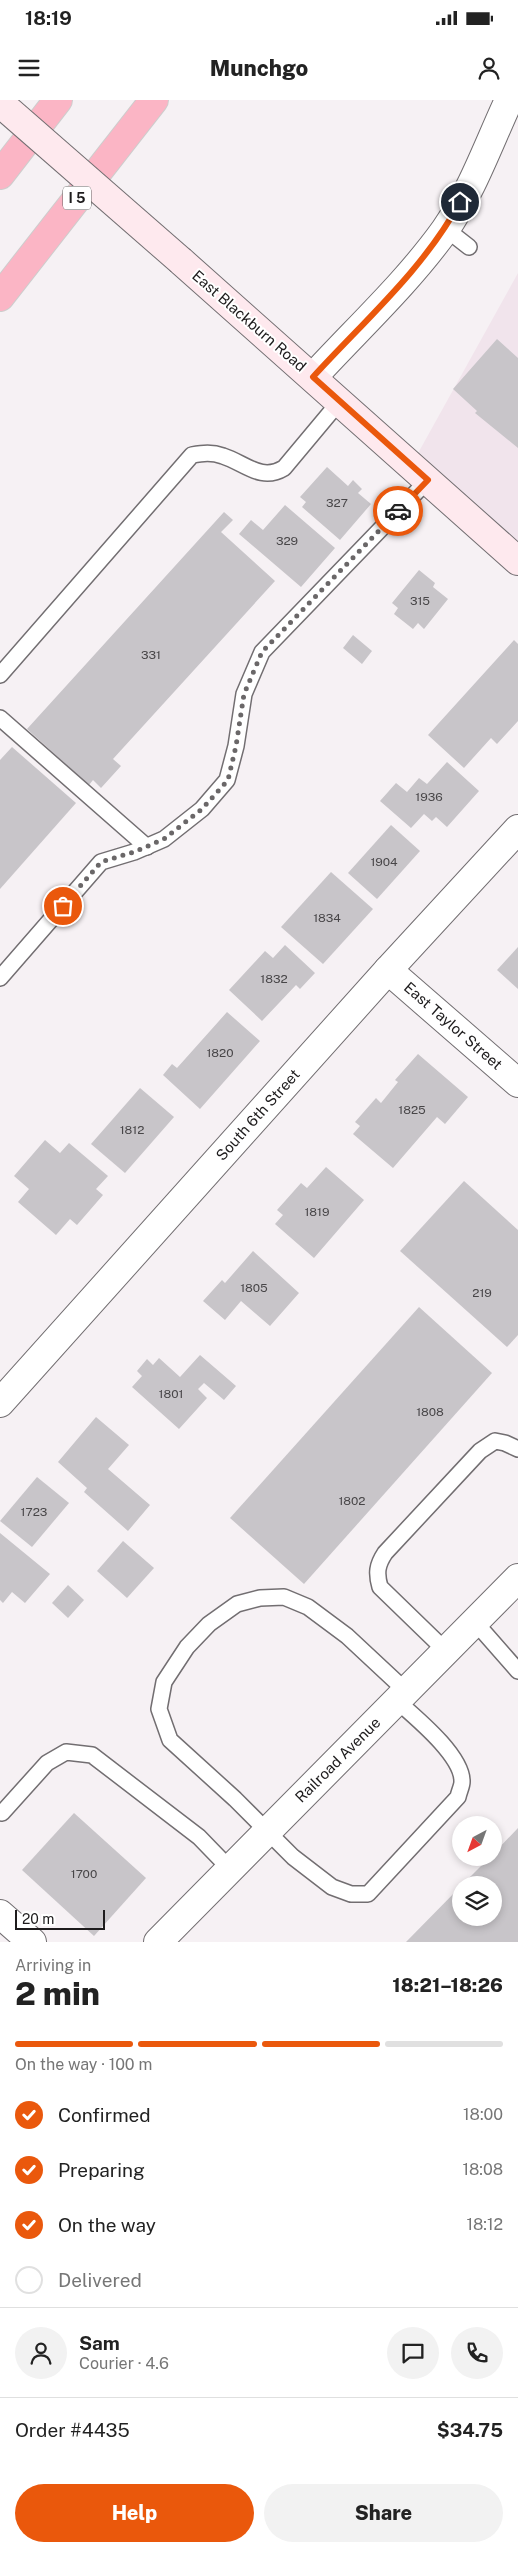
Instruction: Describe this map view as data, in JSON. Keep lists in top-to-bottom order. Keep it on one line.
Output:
{"streets":{"highway":["I 5"],"street":["East Blackburn Road","East Taylor Street","South 6th Street","Railroad Avenue"]},"crossings":[["East Taylor Street","South 6th Street"]],"house_numbers":["327","329","315","331","1936","1904","1834","1832","1820","1825","1812","1819","1805","219","1801","1808","1802","1723","1700"],"scale_bar":"20 m","north":"bottom left","page":{"status":"18:19","header":"Munchgo","scale":"20 m","heading":["2 min","Arriving in","18:21–18:26"],"panel":["Sam","Courier · 4.6","Order #4435","$34.75"],"bar":"On the way · 100 m","list":[["Confirmed","18:00"],["Preparing","18:08"],["On the way","18:12"],"Delivered"],"buttons":["Help","Share"]}}
